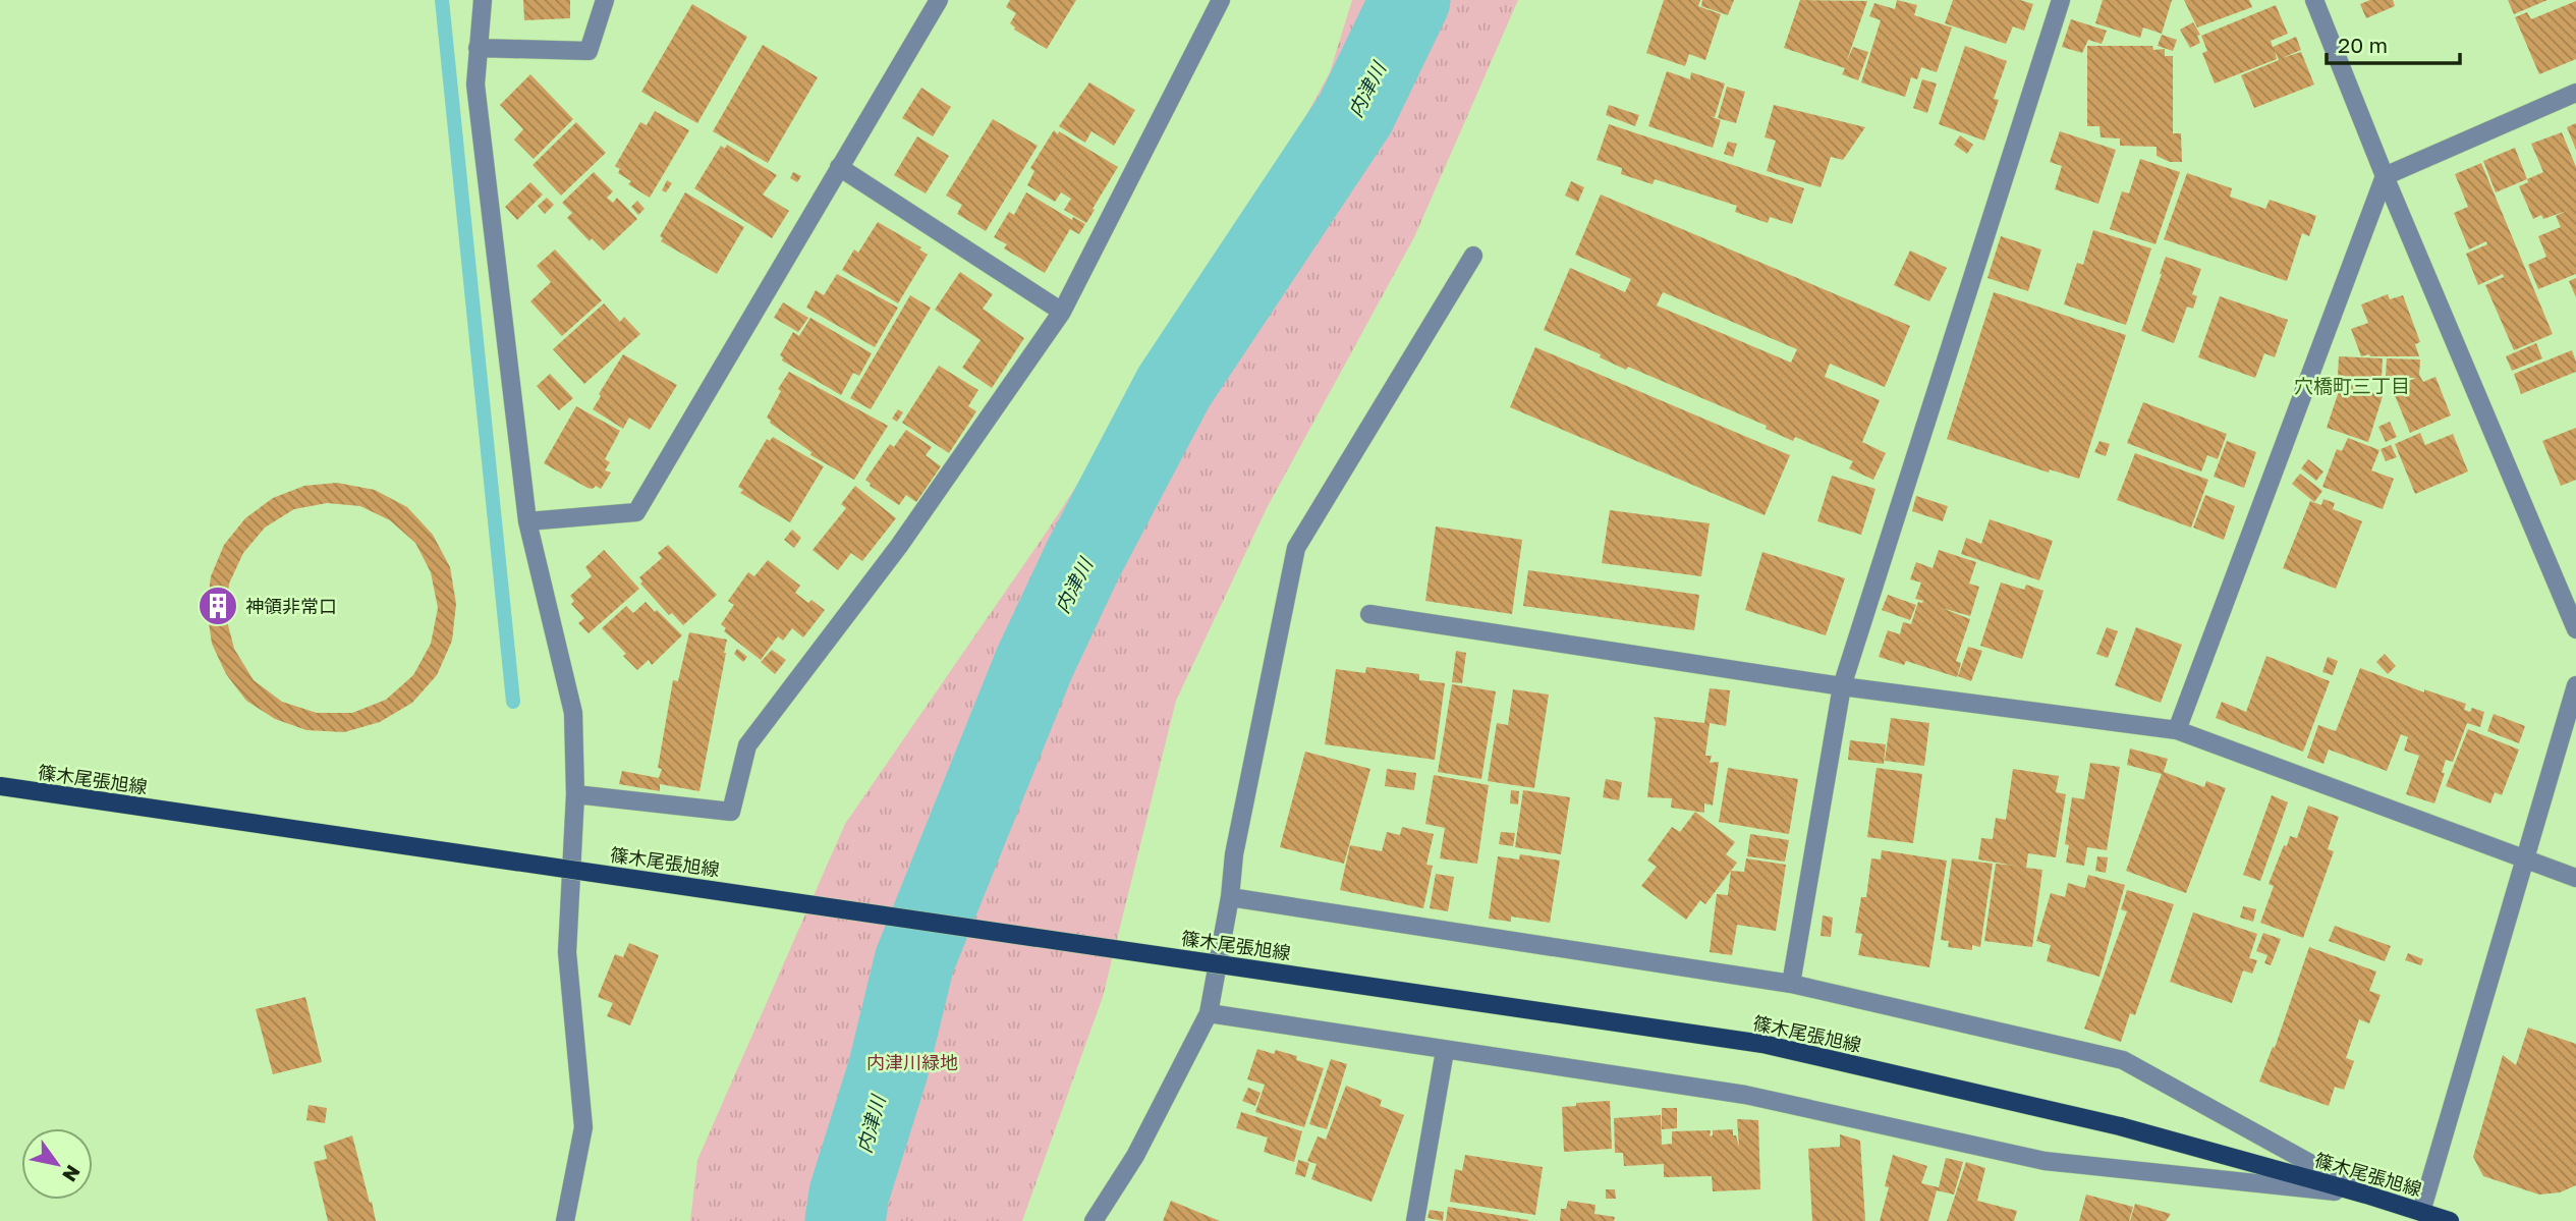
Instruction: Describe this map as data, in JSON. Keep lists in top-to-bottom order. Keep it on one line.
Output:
{"streets":{"main road":["篠木尾張旭線"]},"districts":["穴橋町三丁目"],"water":["内津川"],"parks":["内津川緑地"],"places":{"building":["神領非常口"]},"scale_bar":"20 m","north":"bottom right"}
